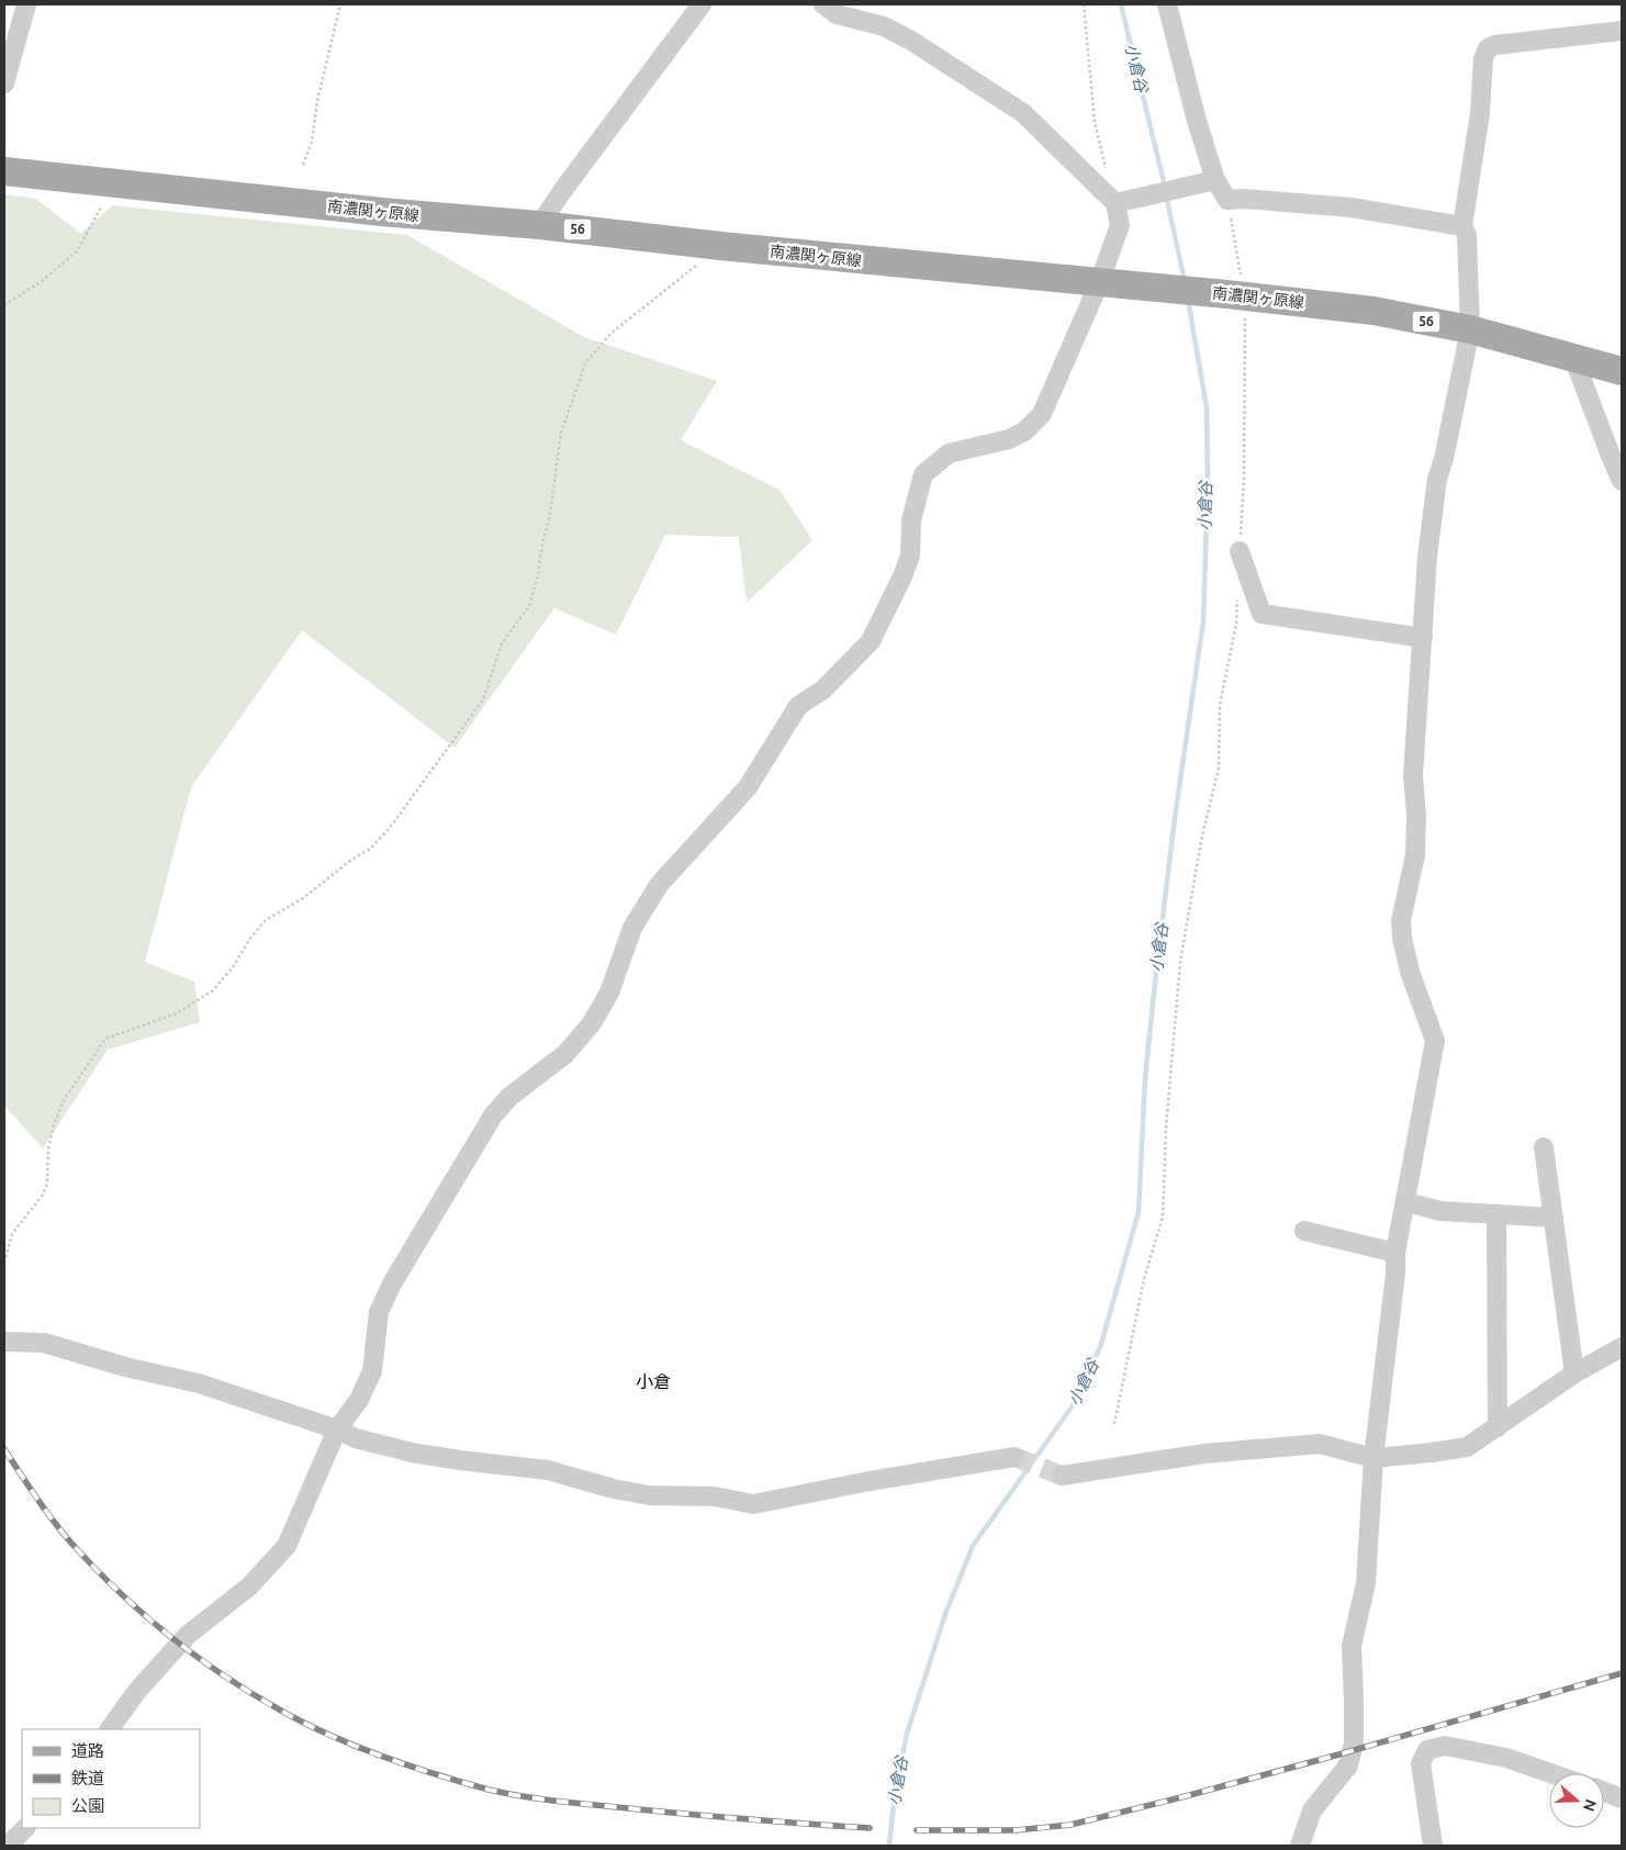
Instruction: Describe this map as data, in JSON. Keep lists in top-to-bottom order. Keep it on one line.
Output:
{"streets":{"main road":["南濃関ヶ原線","56"]},"districts":["小倉"],"water":["小倉谷"],"legend":["道路","鉄道","公園"],"north":"right"}
